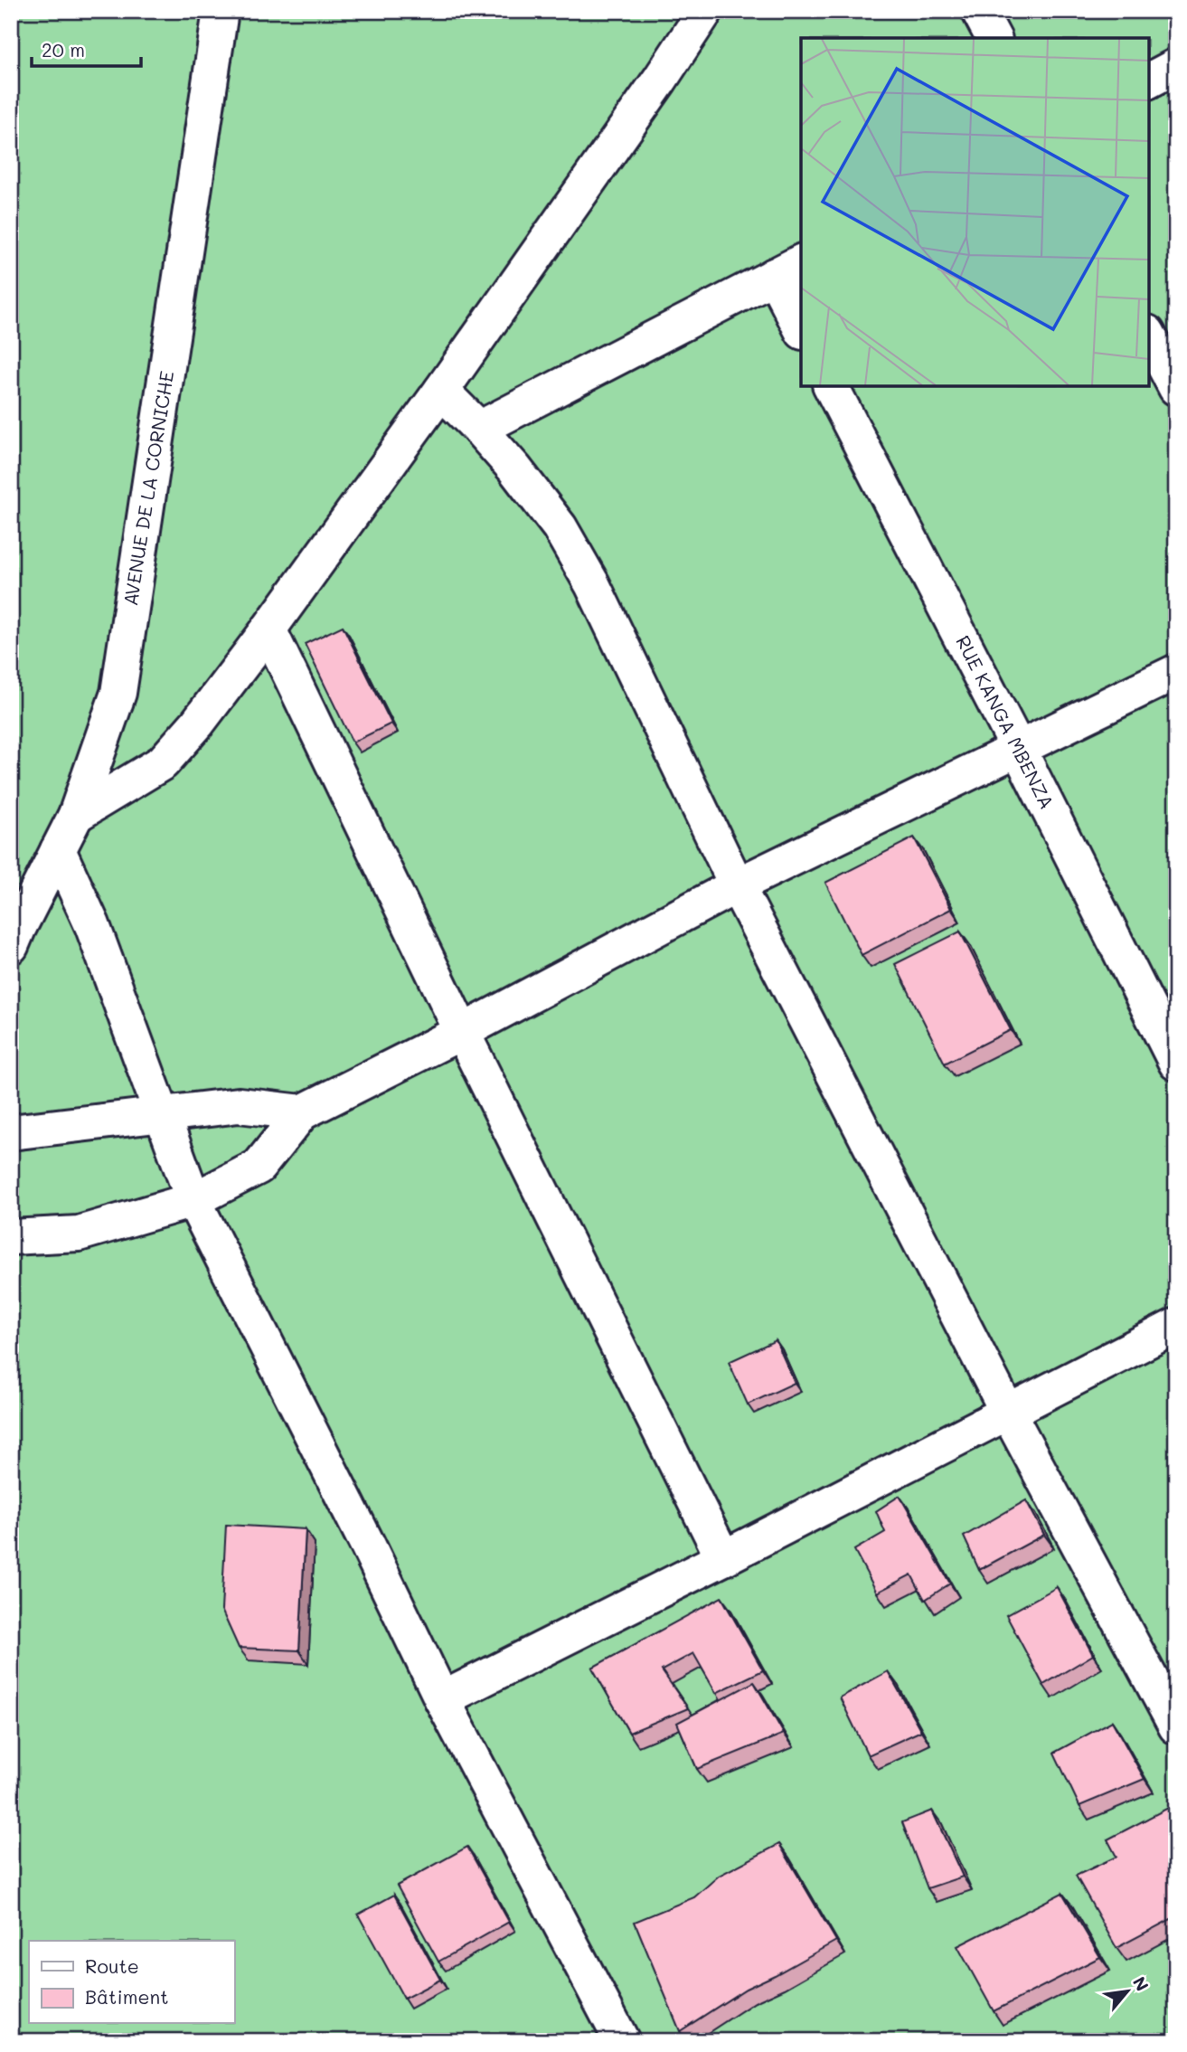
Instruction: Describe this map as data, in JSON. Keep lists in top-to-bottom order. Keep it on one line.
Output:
{"streets":{"street":["AVENUE DE LA CORNICHE","RUE KANGA MBENZA"]},"legend":["Route","Bâtiment"],"scale_bar":"20 m","north":"top right"}
